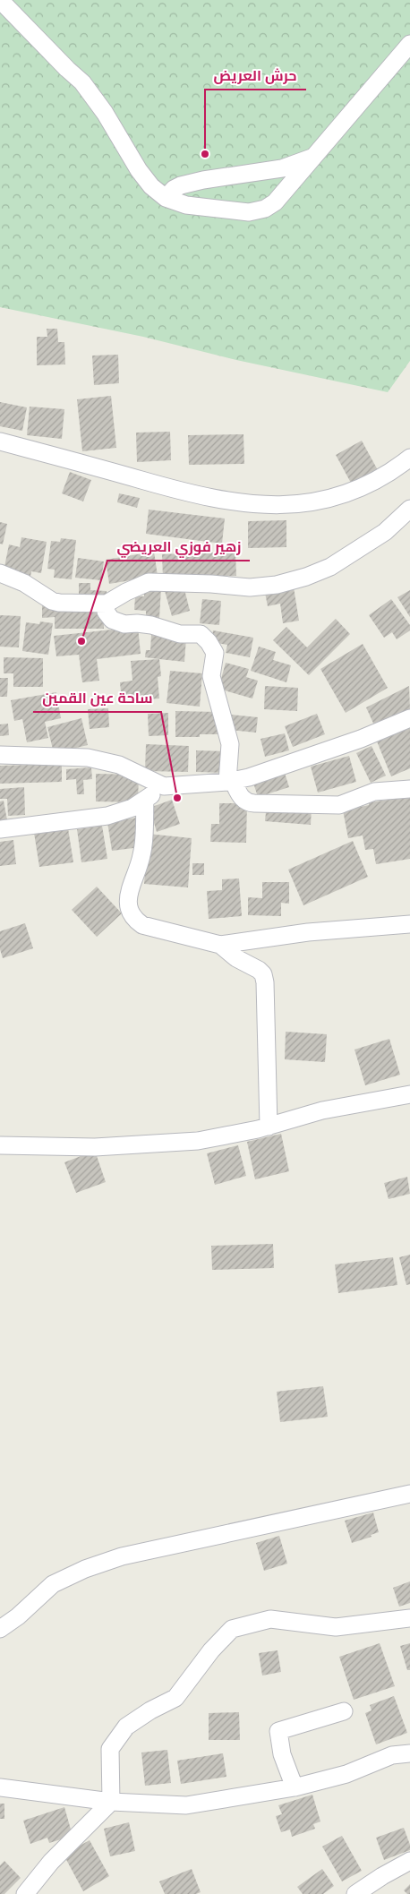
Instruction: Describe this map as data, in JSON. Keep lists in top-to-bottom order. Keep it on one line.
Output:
{"places":["حرش العريض","زهير فوزي العريضي","ساحة عين القمين"]}
